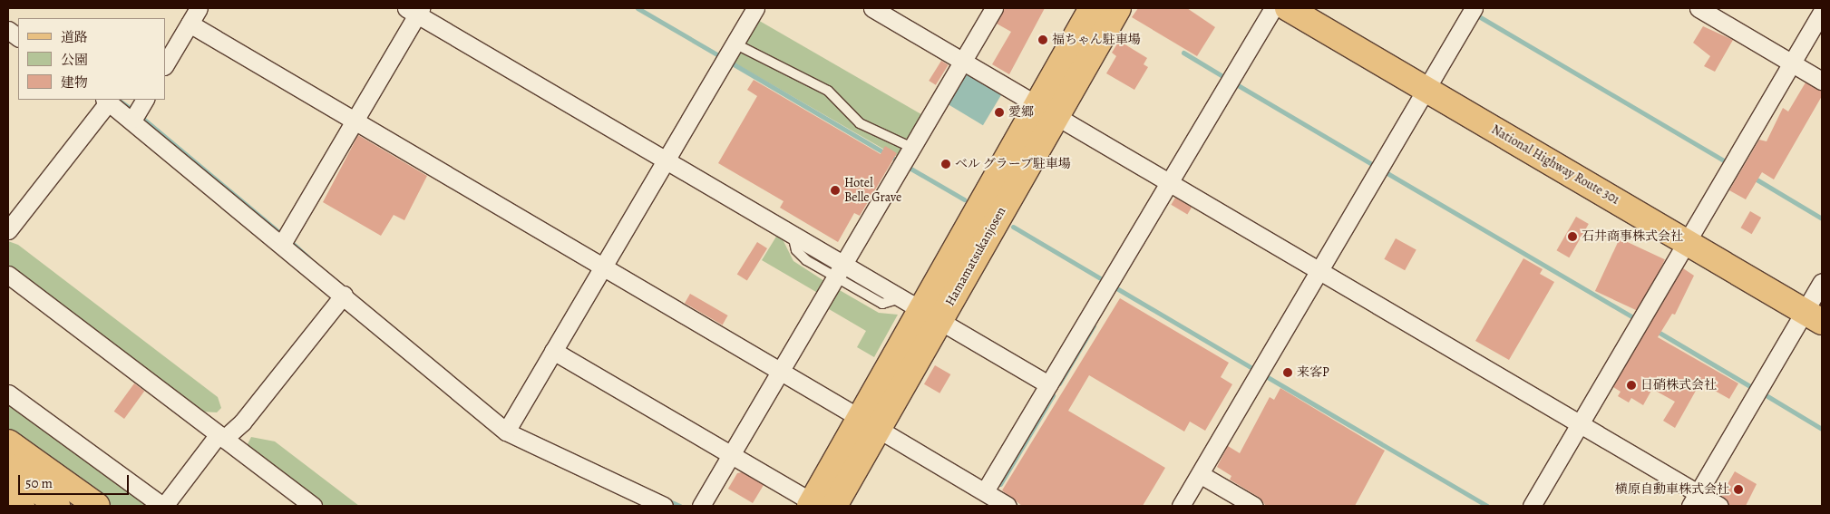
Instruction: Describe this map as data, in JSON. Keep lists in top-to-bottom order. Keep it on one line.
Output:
{"streets":{"main road":["National Highway Route 301","Hamamatsukanjosen"]},"places":["福ちゃん駐車場","愛郷","ベル グラーブ駐車場","Hotel Belle Grave","石井商事株式会社","来客P","日硝株式会社","横原自動車株式会社"],"legend":["道路","公園","建物"],"scale_bar":"50 m"}
